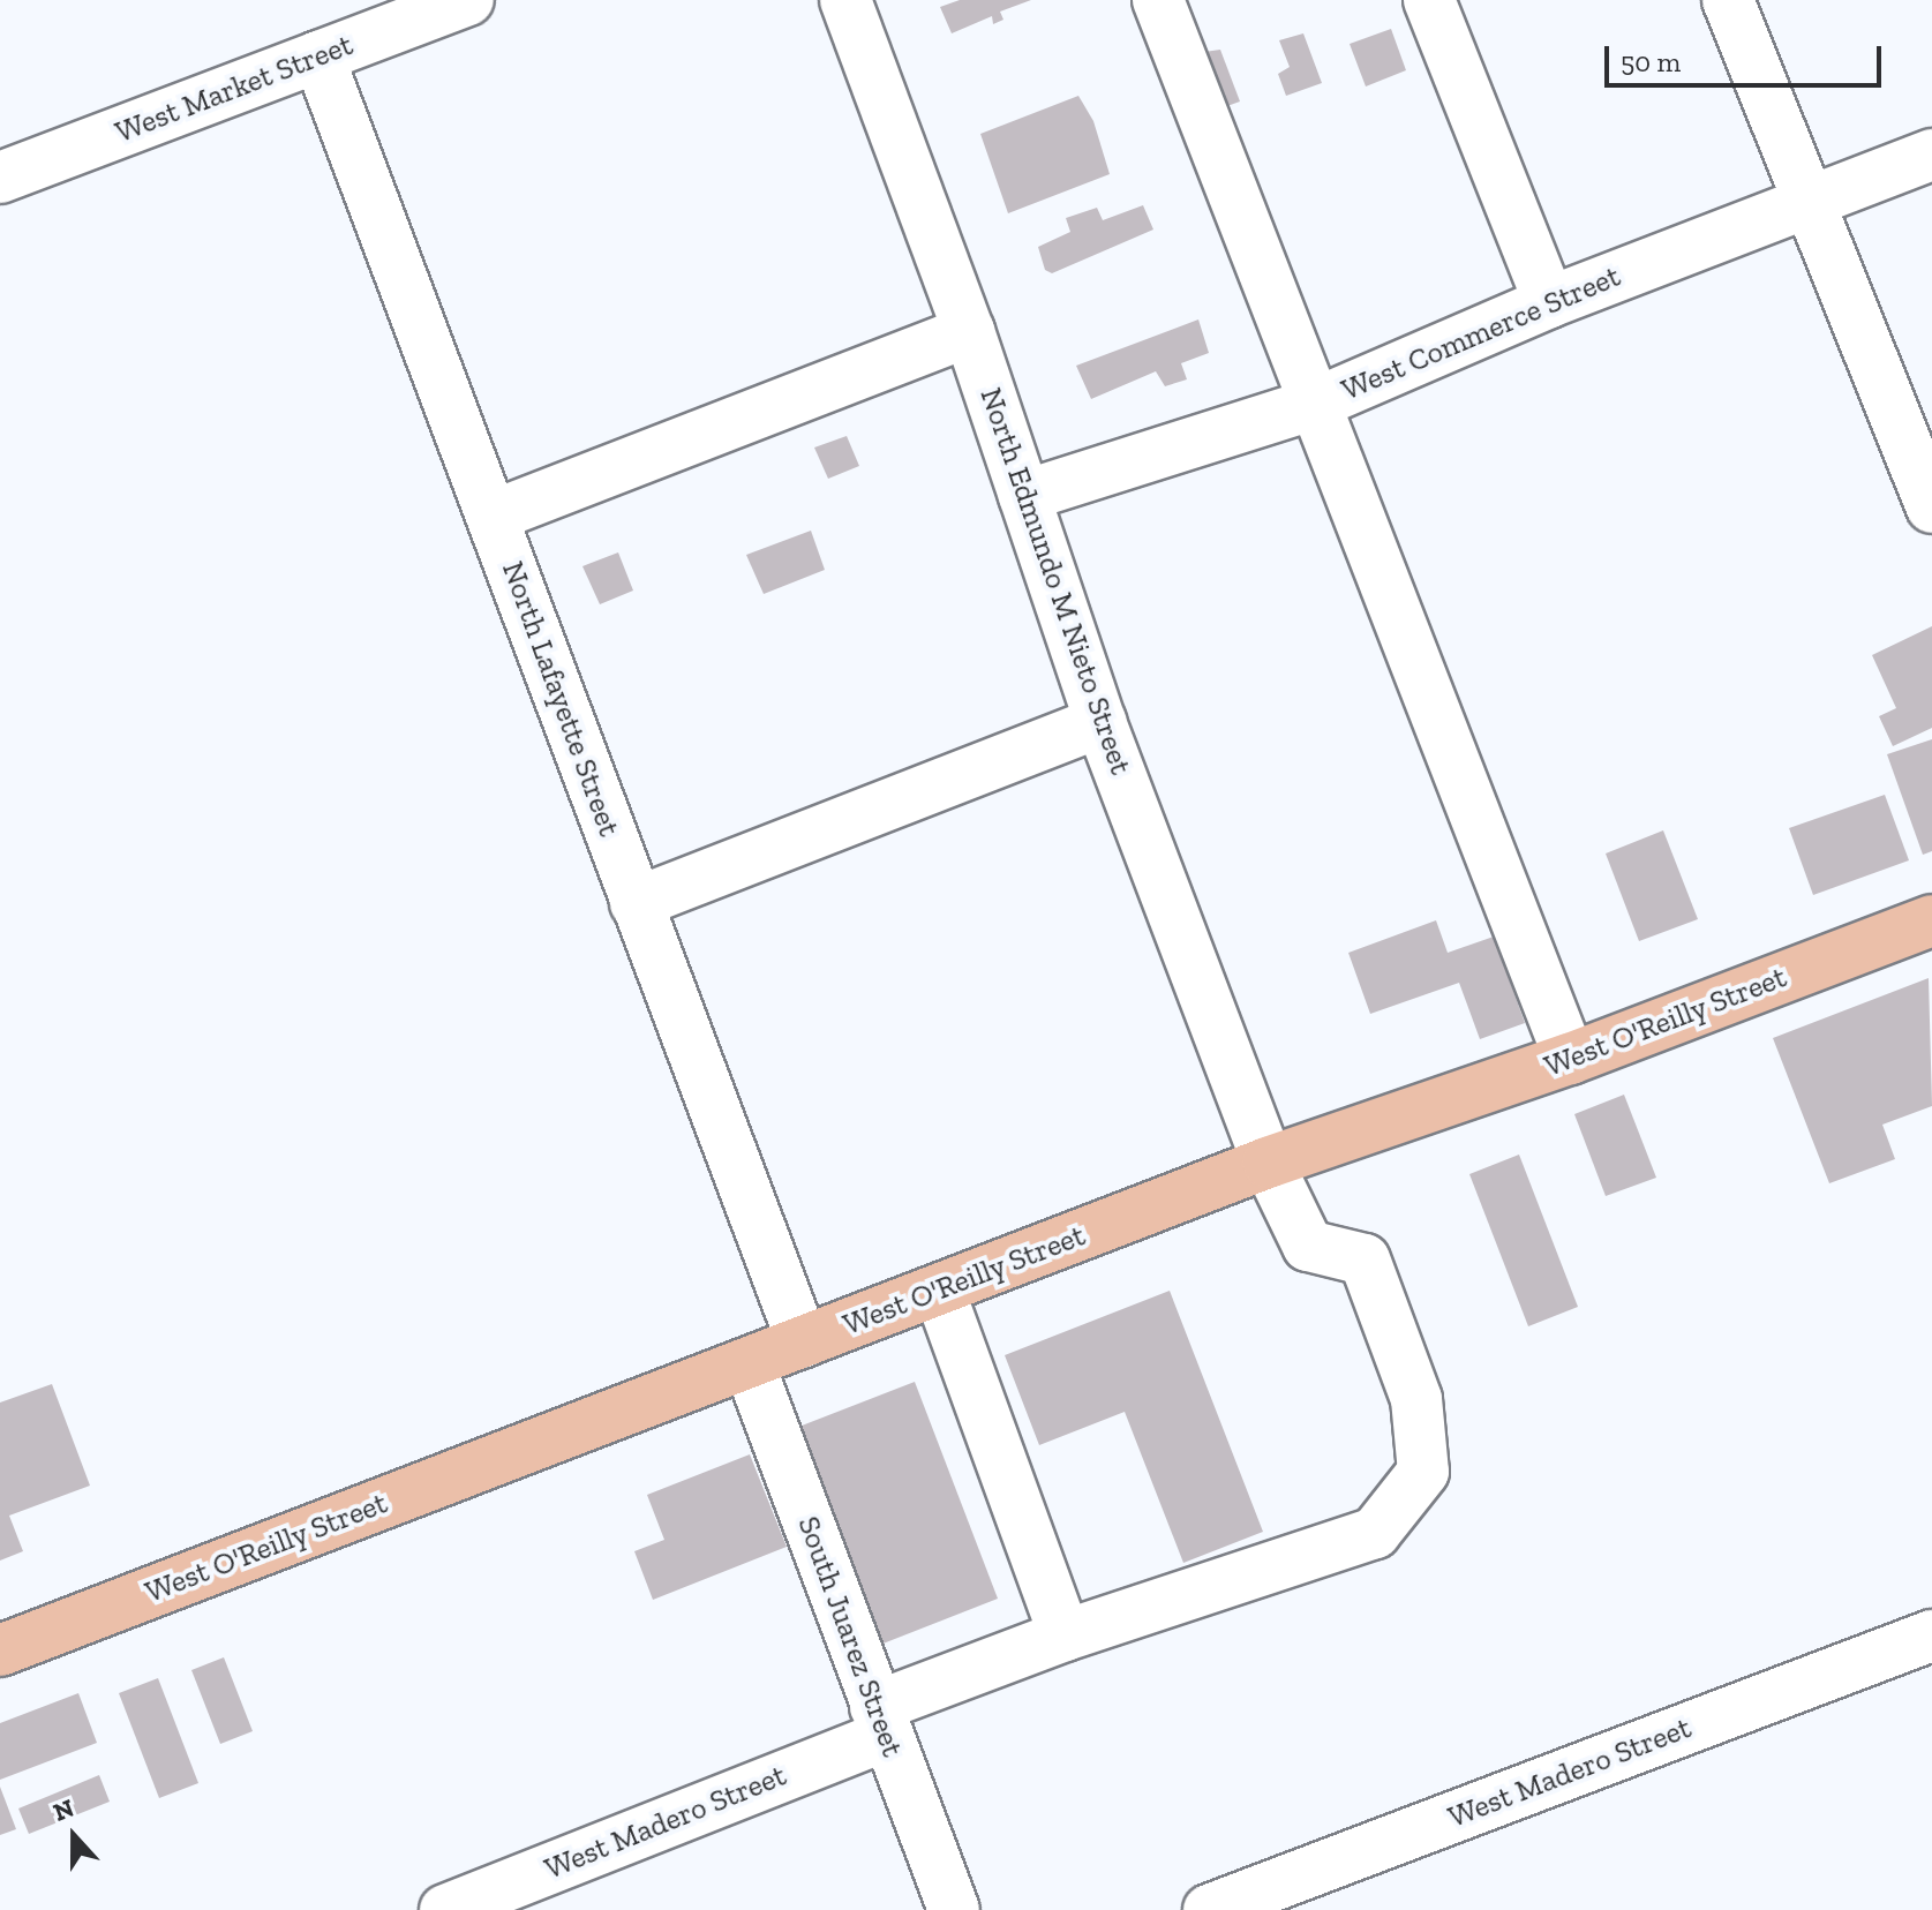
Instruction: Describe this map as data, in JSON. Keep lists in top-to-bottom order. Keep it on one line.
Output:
{"streets":{"main road":["West O'Reilly Street"],"street":["West Market Street","West Commerce Street","North Edmundo M Nieto Street","North Lafayette Street","South Juarez Street","West Madero Street"]},"crossings":[["West Market Street","North Lafayette Street"],["West Commerce Street","North Edmundo M Nieto Street"],["North Edmundo M Nieto Street","West O'Reilly Street"],["North Edmundo M Nieto Street","West Madero Street"],["North Lafayette Street","West O'Reilly Street"],["West O'Reilly Street","South Juarez Street"],["South Juarez Street","West Madero Street"]],"scale_bar":"50 m","north":"top"}
